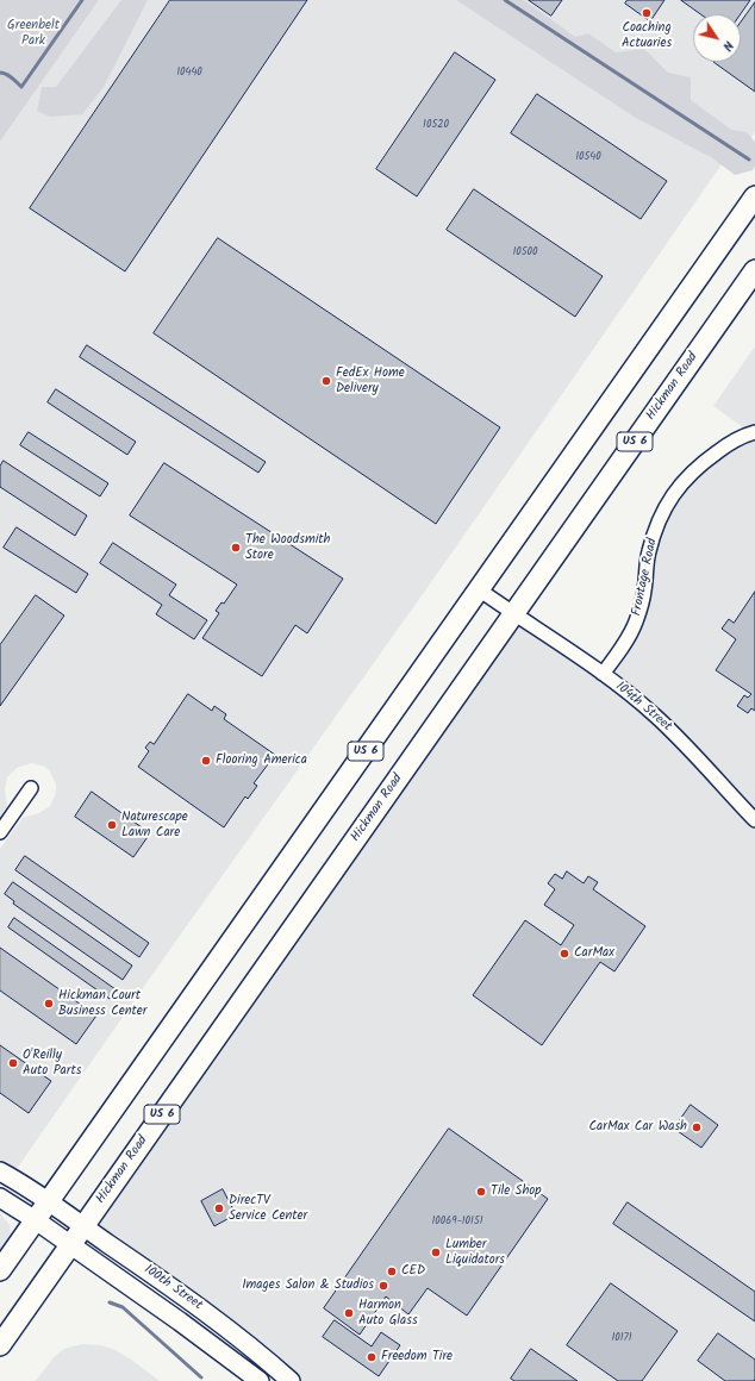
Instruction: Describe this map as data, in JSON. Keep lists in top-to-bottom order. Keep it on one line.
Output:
{"streets":{"main road":["Hickman Road","US 6","100th Street"],"street":["Frontage Road","104th Street"]},"crossings":[["Hickman Road","104th Street"],["Hickman Road","100th Street"],["US 6","104th Street"],["US 6","100th Street"],["Frontage Road","104th Street"]],"parks":["Greenbelt Park"],"places":["Coaching Actuaries","FedEx Home Delivery","The Woodsmith Store","Flooring America","Naturescape Lawn Care","CarMax","Hickman Court Business Center","O'Reilly Auto Parts","CarMax Car Wash","Tile Shop","DirecTV Service Center","Lumber Liquidators","CED","Images Salon & Studios","Harmon Auto Glass","Freedom Tire"],"house_numbers":["10440","10520","10540","10500","10069-10151","10171"],"north":"bottom right"}
